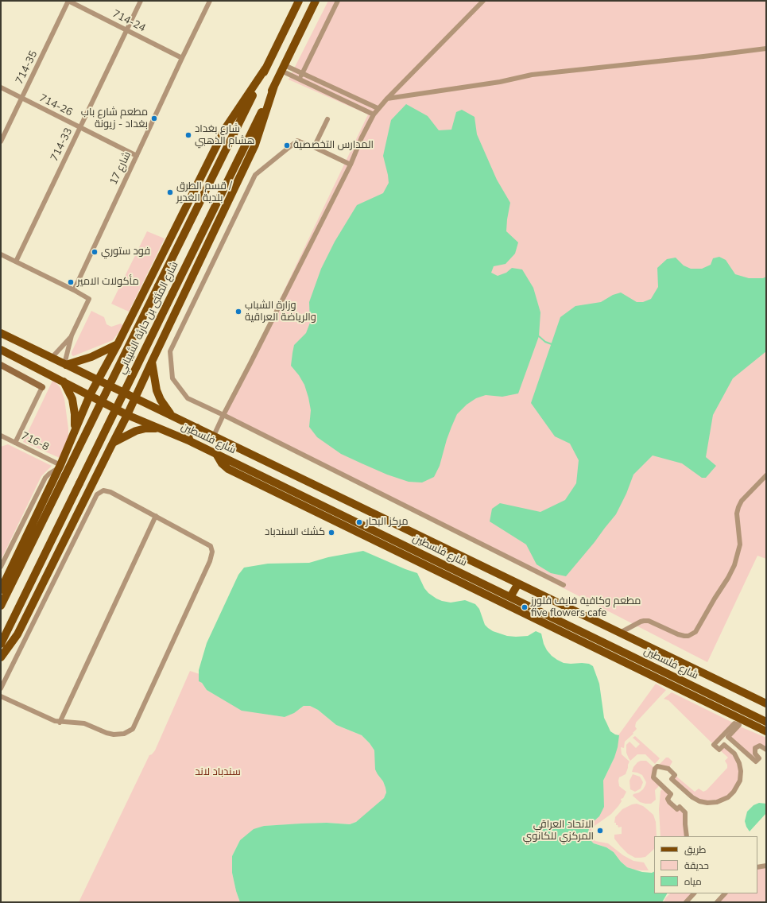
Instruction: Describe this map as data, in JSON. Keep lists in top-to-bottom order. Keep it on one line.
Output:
{"streets":{"main road":["شارع المثنى بن حارثة الشيباني","شارع فلسطين"],"street":["714-24","714-35","714-26","714-33","شارع 17","716-8"]},"crossings":[["714-24","714-35"],["714-24","714-33"],["714-24","شارع 17"],["714-35","714-26"],["714-26","714-33"],["714-26","شارع 17"]],"parks":["سندباد لاند"],"places":["مطعم شارع باب بغداد - زيونة","شارع بغداد هشام الذهبي","المدارس التخصصية","قسم الطرق / بلدية الغدير","فود ستوري","مأكولات الامير","وزارة الشباب والرياضة العراقية","مركز البحار","كشك السندباد","مطعم وكافية فايف فلورز five flowers cafe","الاتحاد العراقي المركزي للكانوي"],"legend":["طريق","حديقة","مياه"]}
